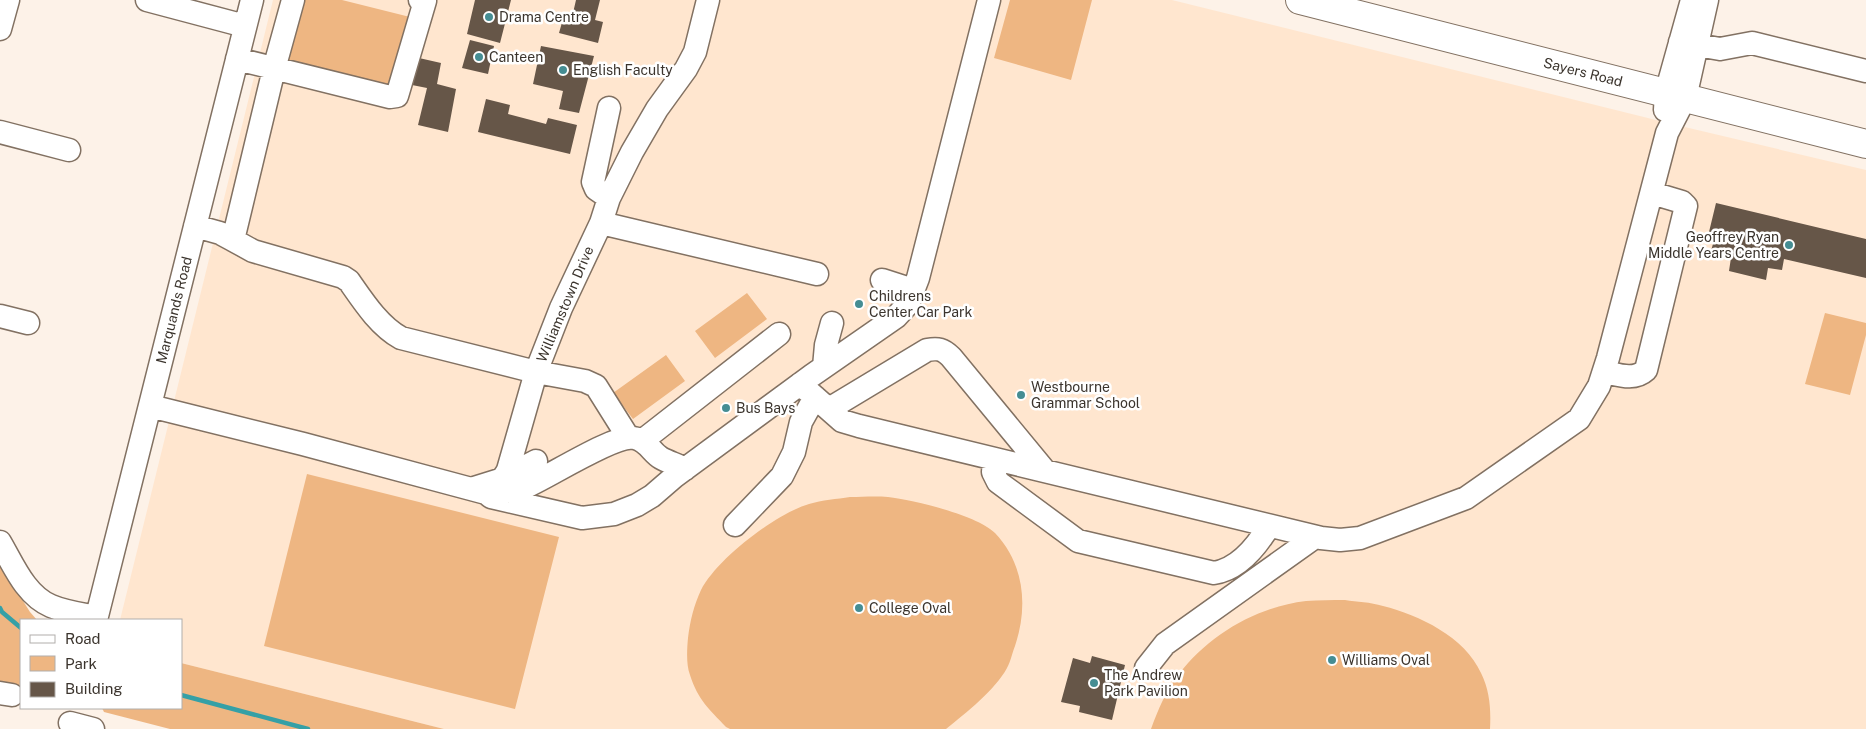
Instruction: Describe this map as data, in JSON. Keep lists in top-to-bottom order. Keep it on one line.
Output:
{"streets":{"main road":["Sayers Road"],"street":["Williamstown Drive","Marquands Road"]},"places":["Drama Centre","Canteen","English Faculty","Geoffrey Ryan Middle Years Centre","Childrens Center Car Park","Westbourne Grammar School","Bus Bays","College Oval","Williams Oval","The Andrew Park Pavilion"],"legend":["Road","Park","Building"]}
